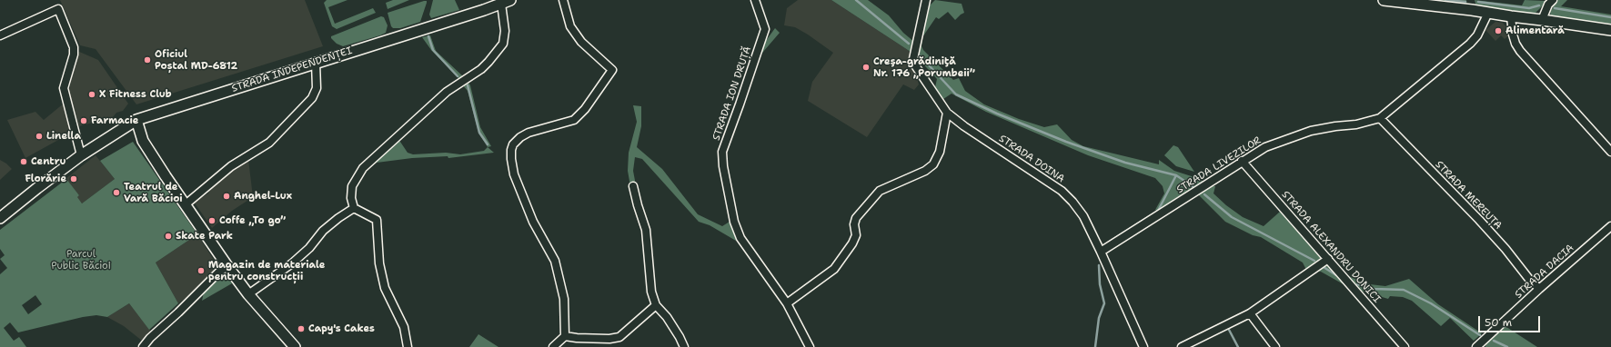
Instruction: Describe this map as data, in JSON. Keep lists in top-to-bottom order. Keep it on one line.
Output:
{"streets":{"main road":["STRADA INDEPENDENȚEI"],"street":["STRADA ION DRUȚĂ","STRADA DOINA","STRADA LIVEZILOR","STRADA MEREUȚA","STRADA ALEXANDRU DONICI","STRADA DACIA"]},"crossings":[["STRADA DOINA","STRADA LIVEZILOR"],["STRADA LIVEZILOR","STRADA MEREUȚA"],["STRADA LIVEZILOR","STRADA ALEXANDRU DONICI"],["STRADA MEREUȚA","STRADA DACIA"]],"parks":["Parcul Public Băcioi"],"places":["Alimentară","Oficiul Poștal MD-6812","Creşa-grădiniţă Nr. 176 „Porumbeii”","X Fitness Club","Farmacie","Linella","Centru","Florărie","Teatrul de Vară Băcioi","Anghel-Lux","Coffe „To go”","Skate Park","Magazin de materiale pentru construcții","Capy's Cakes"],"scale_bar":"50 m"}
